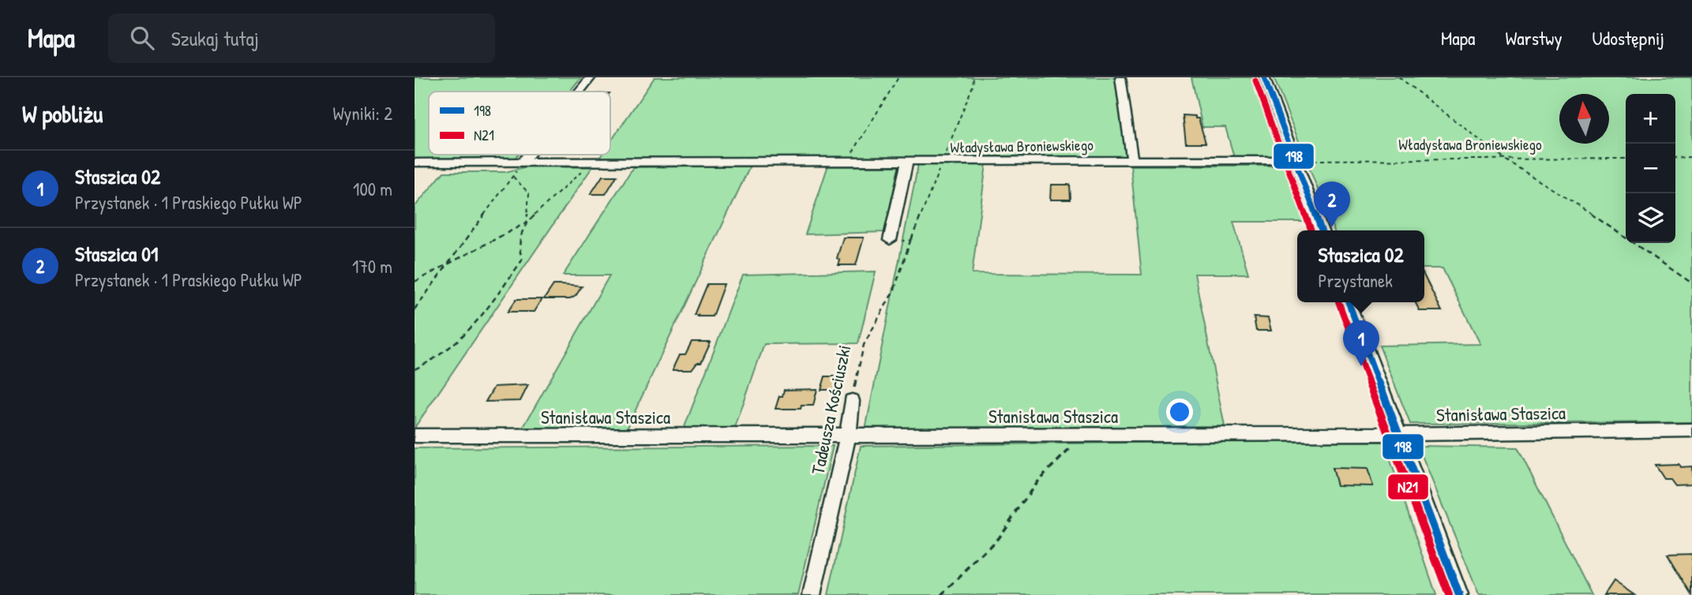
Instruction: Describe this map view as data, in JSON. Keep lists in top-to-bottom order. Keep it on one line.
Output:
{"streets":{"street":["Władysława Broniewskiego","Tadeusza Kościuszki","Stanisława Staszica"]},"crossings":[["Tadeusza Kościuszki","Stanisława Staszica"]],"lines":["transit line 198","transit line N21"],"legend":["198","N21"],"north":"top","page":{"header":"Mapa","search":"Szukaj tutaj","nav":["Mapa","Warstwy","Udostępnij"],"heading":["W pobliżu","Wyniki: 2"],"map_buttons":["+","−"],"list":[{"mark":"1","name":"Staszica 02","note":"Przystanek · 1 Praskiego Pułku WP","value":"100 m"},{"mark":"2","name":"Staszica 01","note":"Przystanek · 1 Praskiego Pułku WP","value":"170 m"}],"pins":["2","1"],"popup":["Staszica 02","Przystanek"]}}
